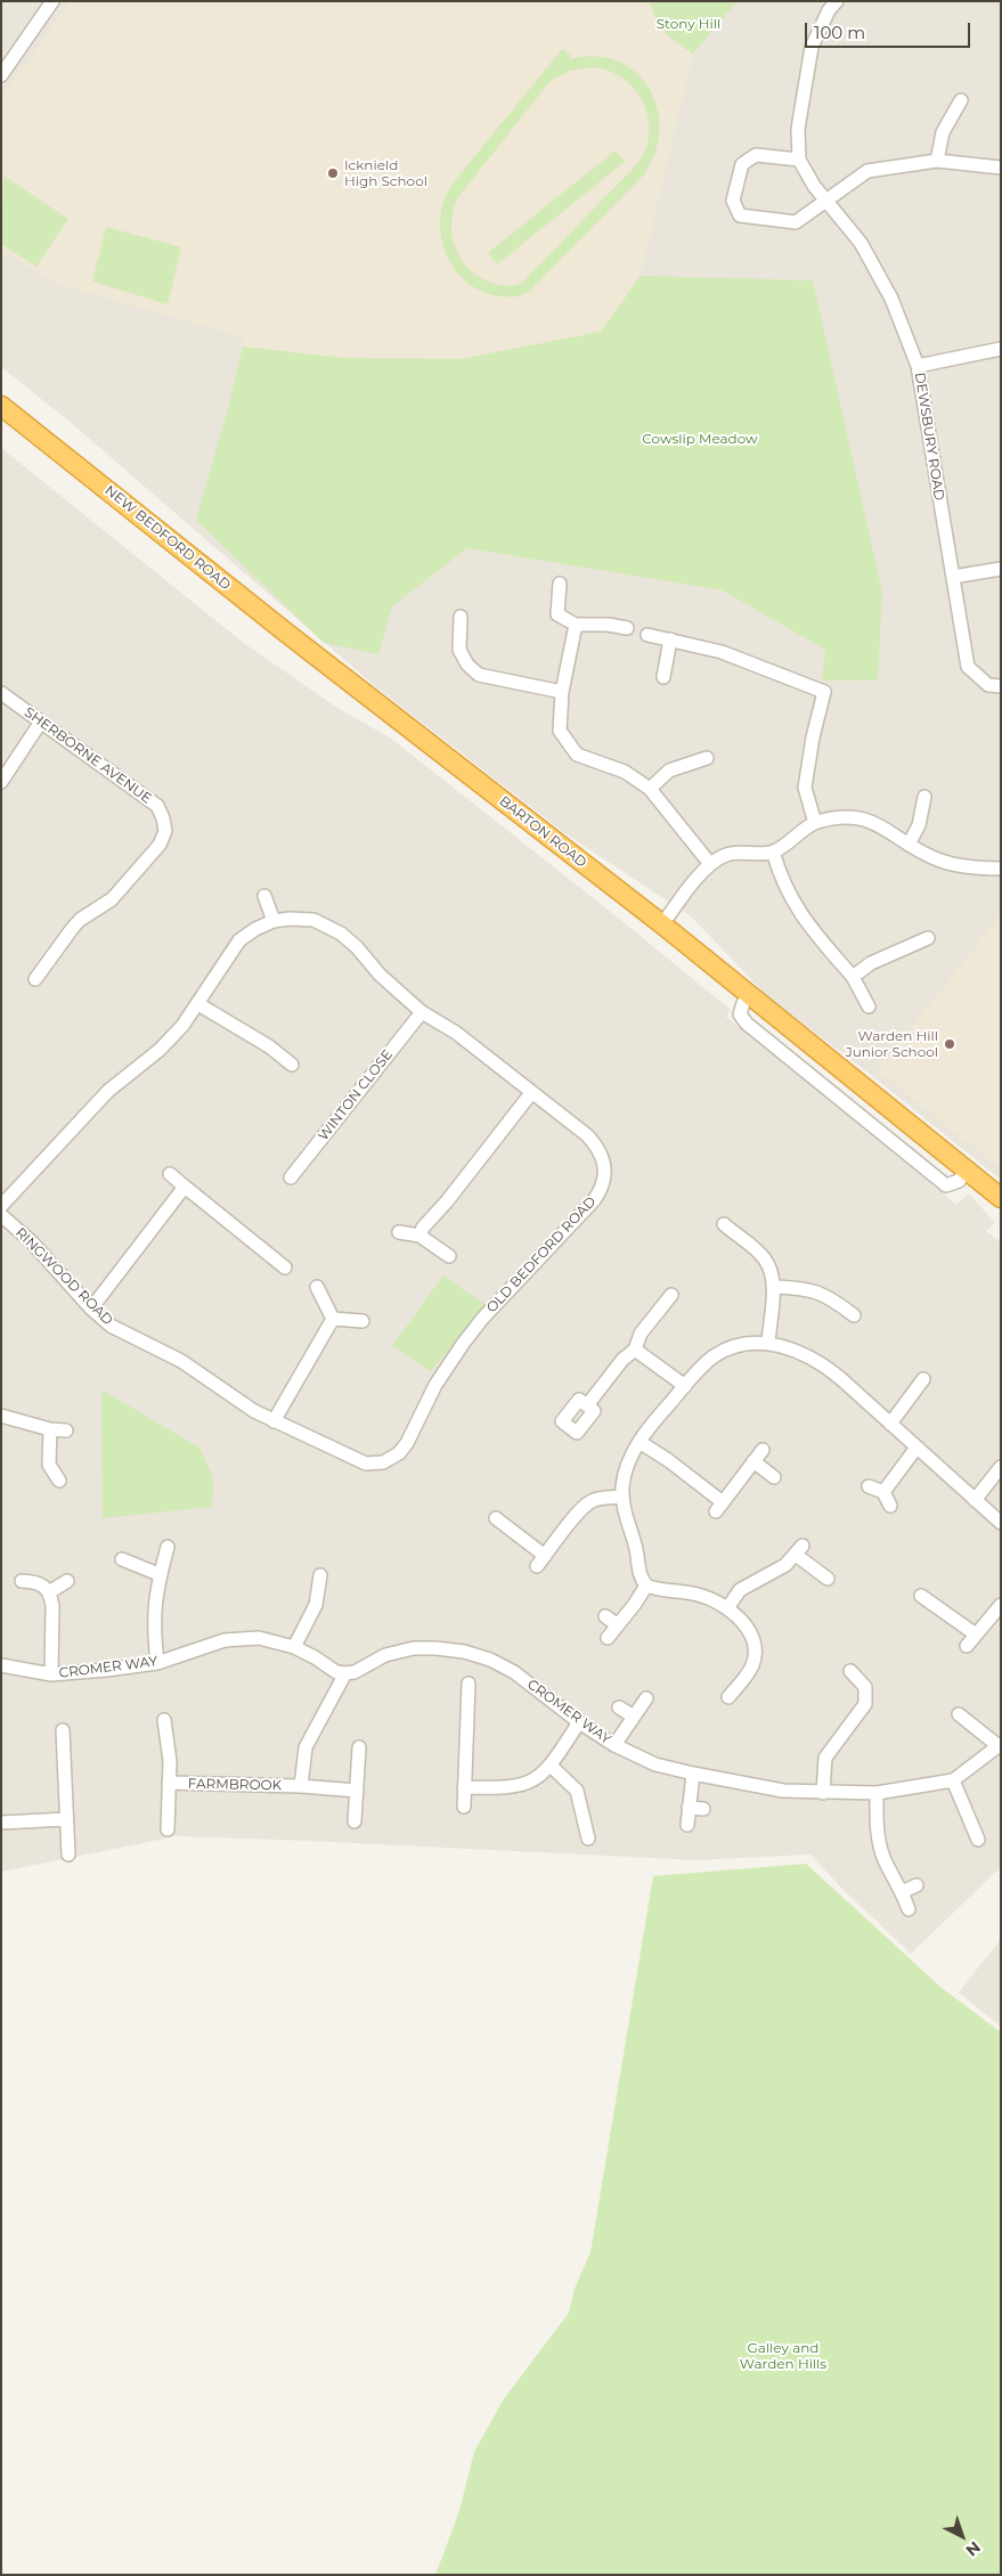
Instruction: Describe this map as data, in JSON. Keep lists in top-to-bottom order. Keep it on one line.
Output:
{"streets":{"highway":["NEW BEDFORD ROAD","BARTON ROAD"],"street":["DEWSBURY ROAD","SHERBORNE AVENUE","WINTON CLOSE","OLD BEDFORD ROAD","RINGWOOD ROAD","CROMER WAY","FARMBROOK"]},"crossings":[["NEW BEDFORD ROAD","BARTON ROAD"],["WINTON CLOSE","OLD BEDFORD ROAD"],["OLD BEDFORD ROAD","RINGWOOD ROAD"],["CROMER WAY","FARMBROOK"]],"parks":["Stony Hill","Cowslip Meadow","Galley and Warden Hills"],"places":["Icknield High School","Warden Hill Junior School"],"scale_bar":"100 m","north":"bottom right"}
